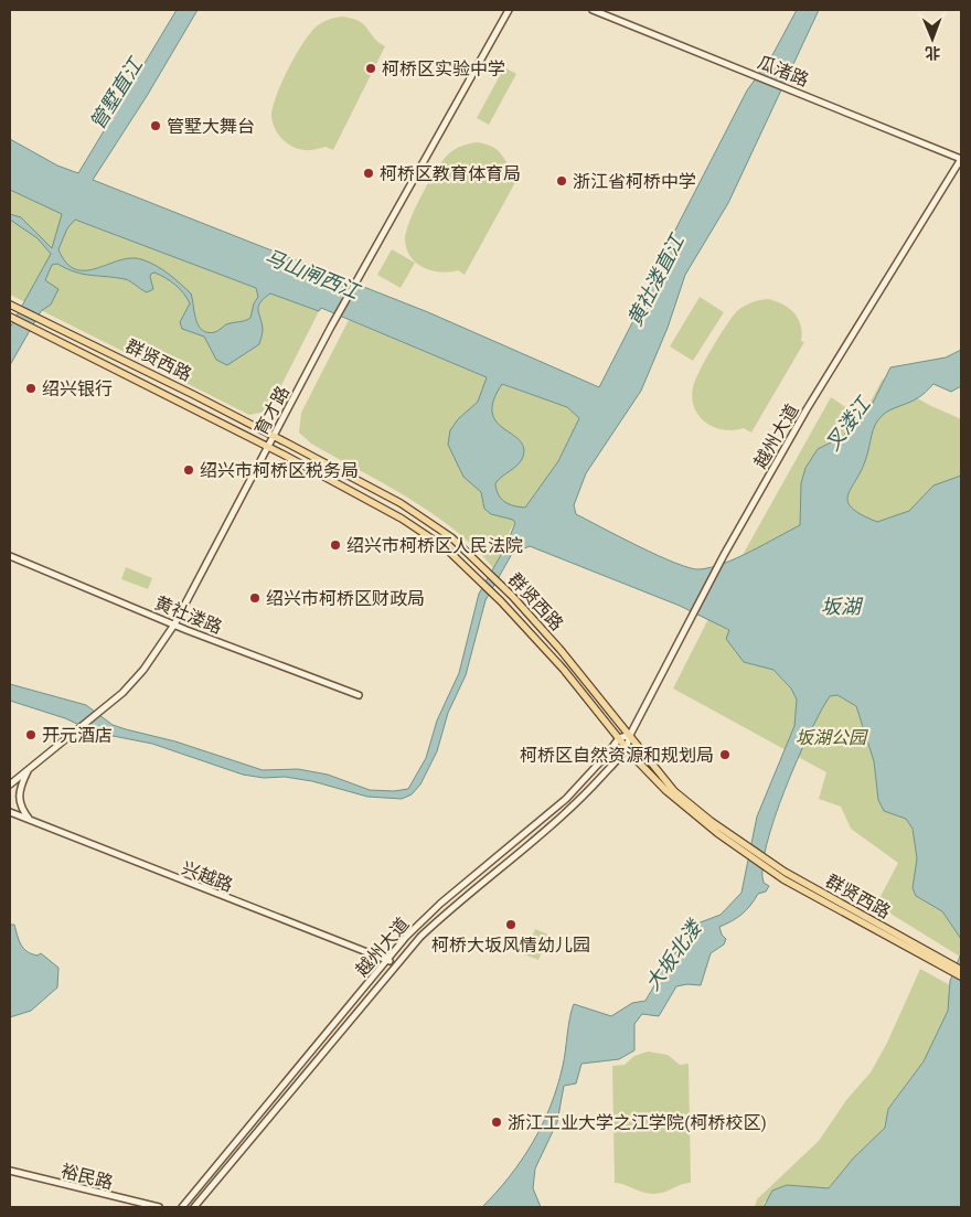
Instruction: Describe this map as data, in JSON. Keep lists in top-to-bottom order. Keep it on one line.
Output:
{"streets":{"main road":["群贤西路"],"street":["瓜渚路","育才路","越州大道","黄社溇路","兴越路","裕民路"]},"crossings":[["瓜渚路","越州大道"],["群贤西路","育才路"],["群贤西路","越州大道"],["育才路","黄社溇路"],["越州大道","兴越路"]],"water":["管墅直江","马山闸西江","黄社溇直江","叉溇江","坂湖","大坂北溇"],"parks":["坂湖公园"],"places":["柯桥区实验中学","管墅大舞台","柯桥区教育体育局","浙江省柯桥中学","绍兴银行","绍兴市柯桥区税务局","绍兴市柯桥区人民法院","绍兴市柯桥区财政局","开元酒店","柯桥区自然资源和规划局","柯桥大坂风情幼儿园","浙江工业大学之江学院(柯桥校区)"],"north":"bottom"}
